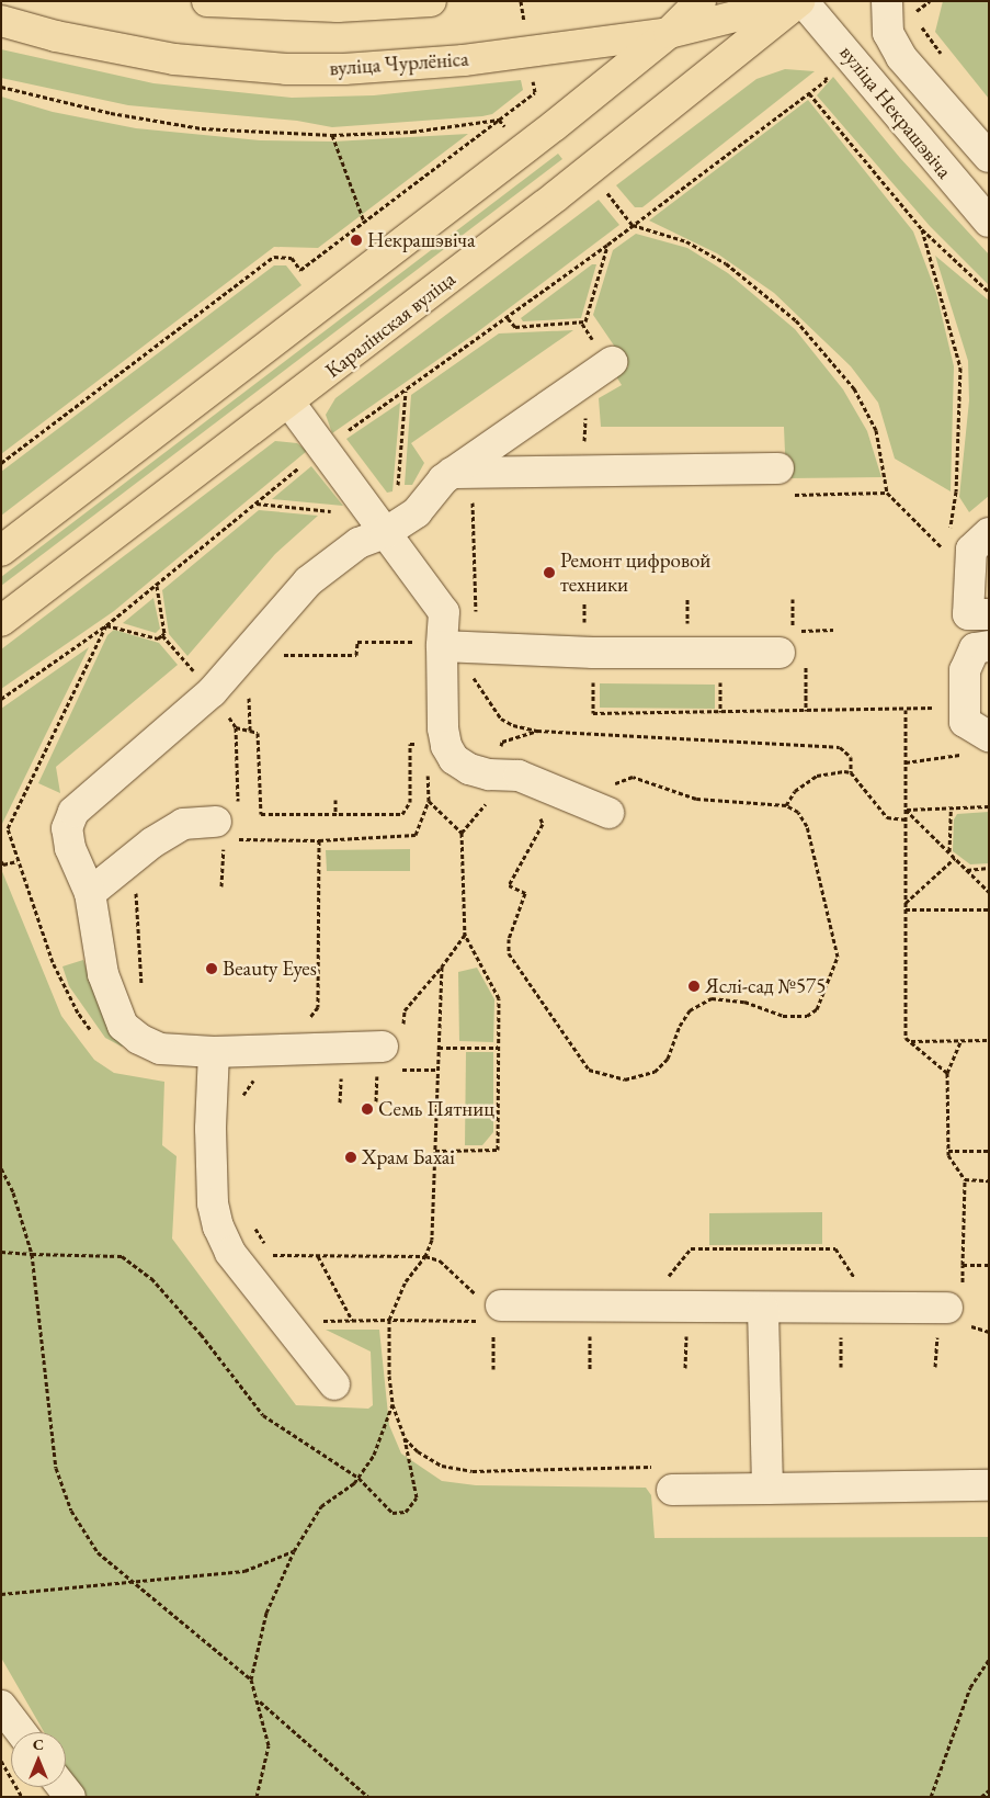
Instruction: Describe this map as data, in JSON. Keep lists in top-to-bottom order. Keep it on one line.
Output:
{"streets":{"main road":["вуліца Чурлёніса","Каралінская вуліца"],"street":["вуліца Некрашэвіча"]},"crossings":[["вуліца Некрашэвіча","Каралінская вуліца"]],"places":["Некрашэвіча","Ремонт цифровой техники","Beauty Eyes","Яслі-сад №575","Семь Пятниц","Храм Бахаі"],"north":"top"}
